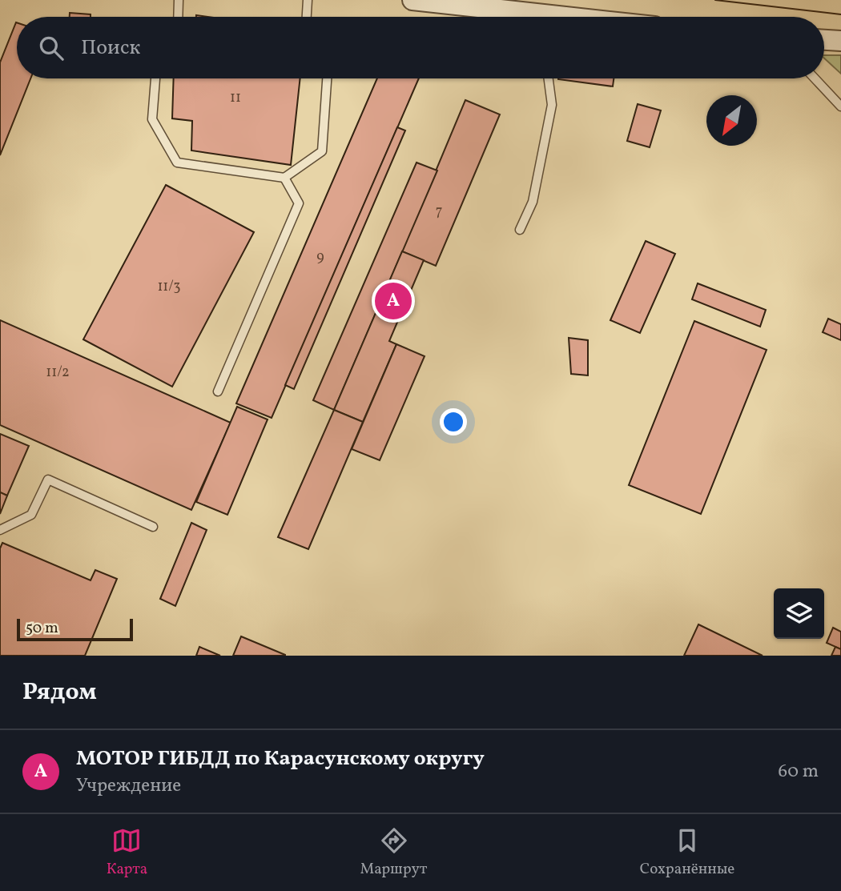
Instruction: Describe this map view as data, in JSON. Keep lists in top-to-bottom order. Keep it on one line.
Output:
{"house_numbers":["11","7","9","11/3","11/2"],"scale_bar":"50 m","north":"bottom left","page":{"search":"Поиск","pins":"A","scale":"50 m","heading":"Рядом","list":[{"mark":"A","name":"МОТОР ГИБДД по Карасунскому округу","note":"Учреждение","value":"60 m"}],"nav":["Карта","Маршрут","Сохранённые"]}}
